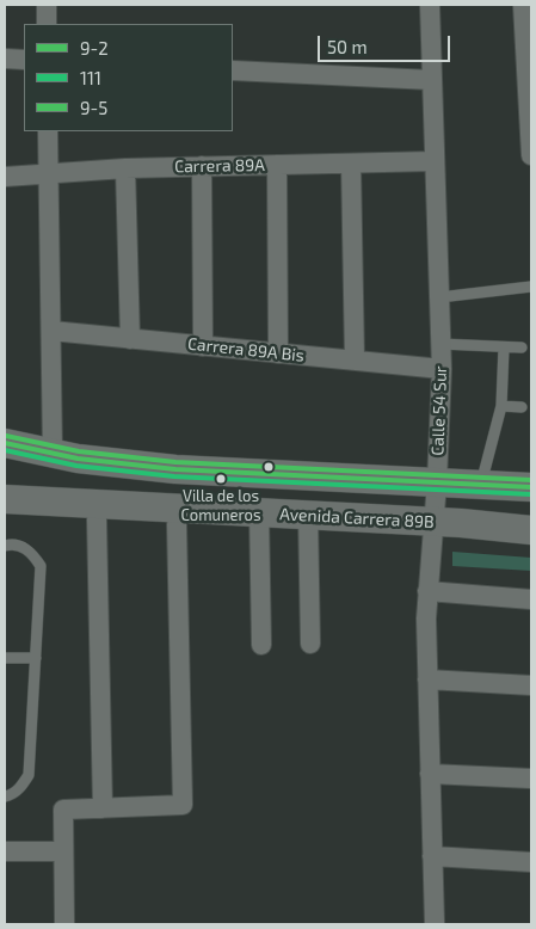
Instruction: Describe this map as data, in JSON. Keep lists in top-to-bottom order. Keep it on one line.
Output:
{"streets":{"main road":["Avenida Carrera 89B"],"street":["Carrera 89A","Carrera 89A Bis","Calle 54 Sur"]},"crossings":[["Carrera 89A","Calle 54 Sur"],["Carrera 89A Bis","Calle 54 Sur"],["Calle 54 Sur","Avenida Carrera 89B"]],"places":["Villa de los Comuneros"],"lines":["transit line 9-5","transit line 9-2","transit line 111"],"legend":["9-2","111","9-5"],"scale_bar":"50 m"}
